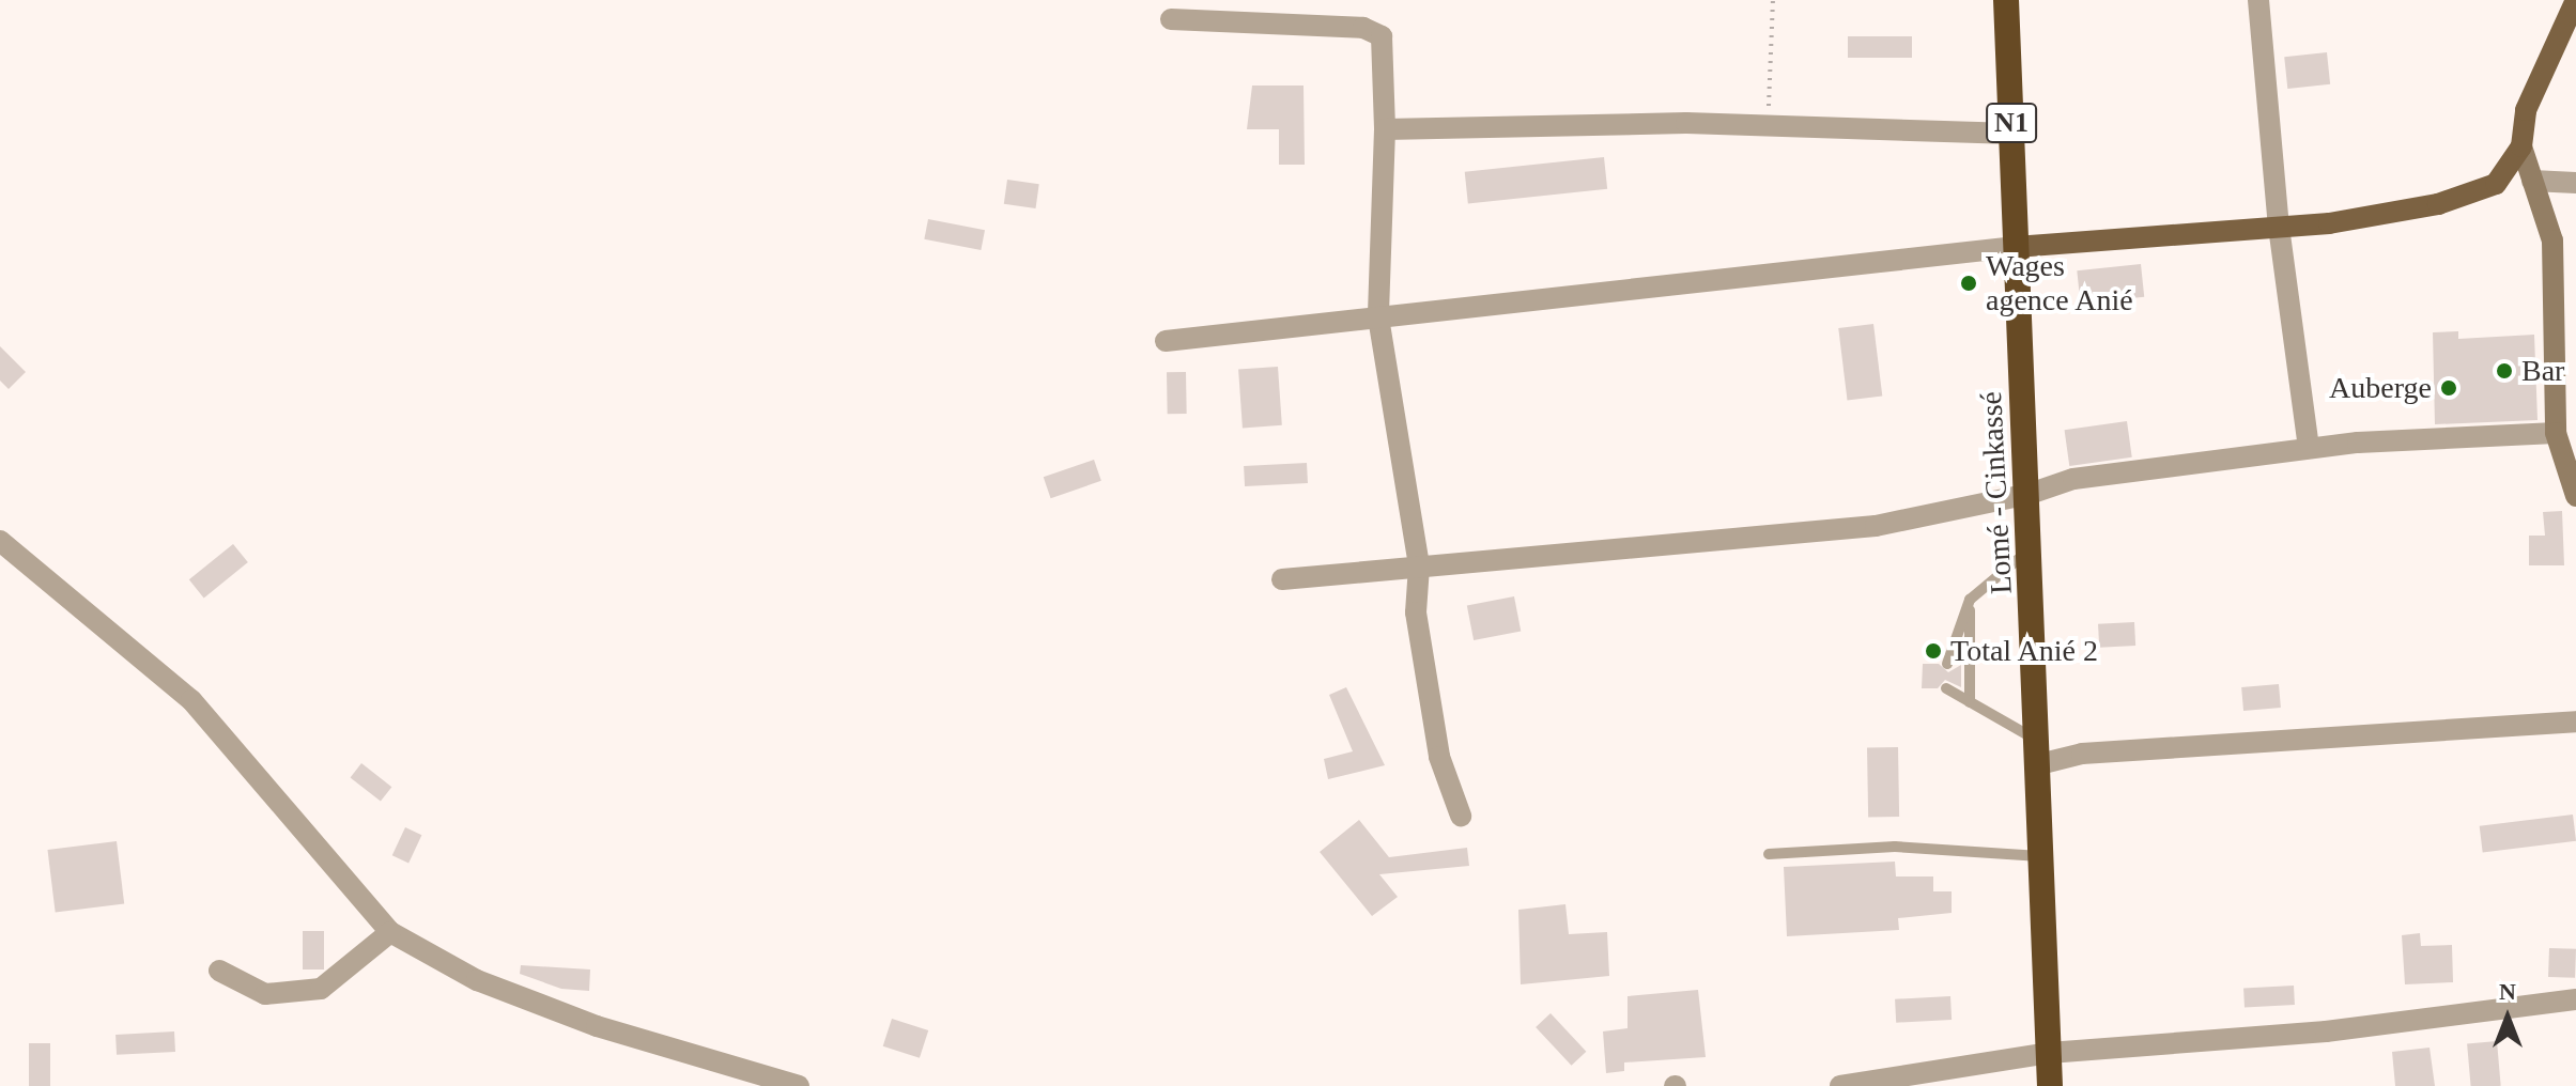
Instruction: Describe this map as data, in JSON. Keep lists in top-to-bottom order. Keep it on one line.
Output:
{"streets":{"highway":["N1","Lomé - Cinkassé"]},"places":["Wages agence Anié","Bar","Auberge","Total Anié 2"],"north":"top"}
